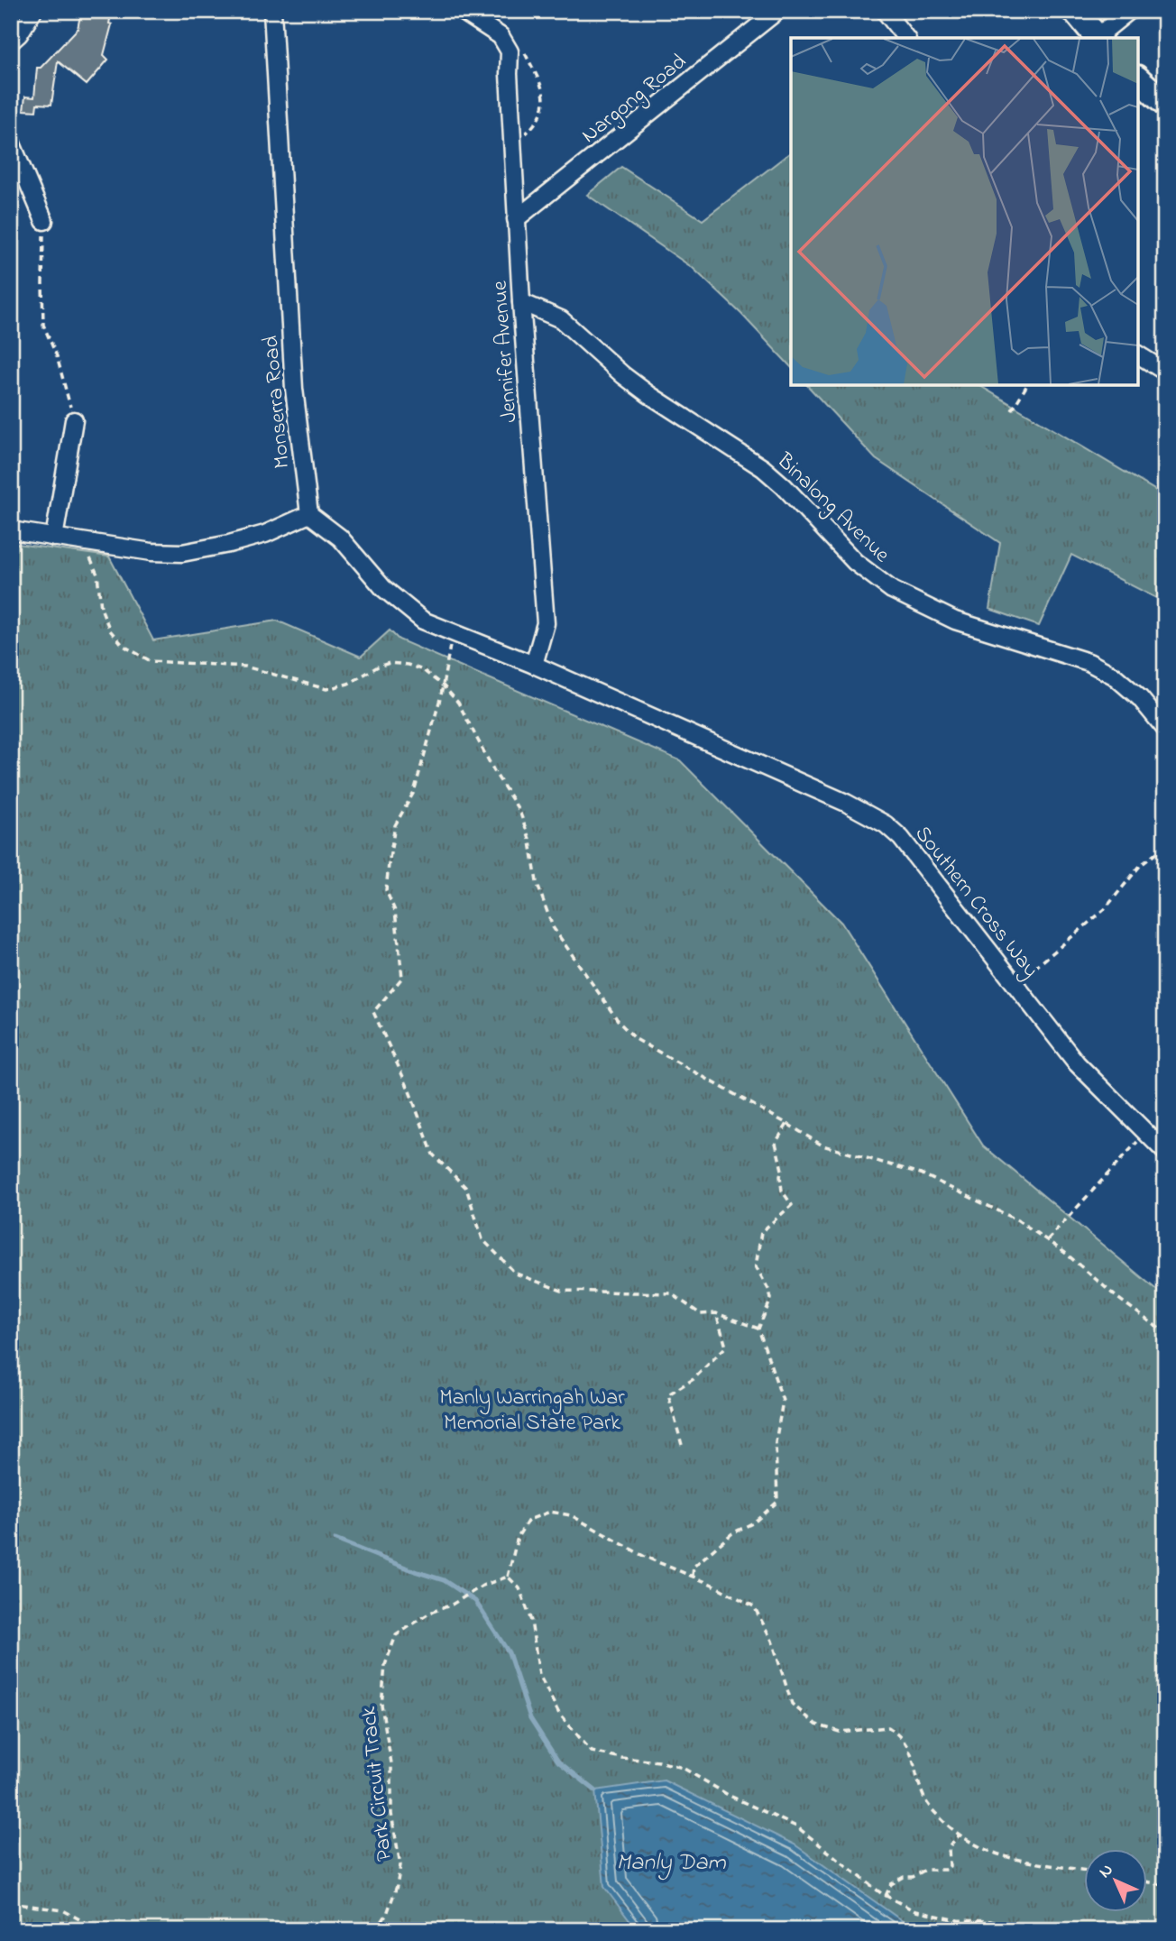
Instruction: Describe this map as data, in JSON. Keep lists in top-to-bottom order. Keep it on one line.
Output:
{"streets":{"street":["Nargong Road","Jennifer Avenue","Monserra Road","Binalong Avenue","Southern Cross Way"],"path":["Park Circuit Track"]},"crossings":[["Nargong Road","Jennifer Avenue"],["Jennifer Avenue","Binalong Avenue"],["Jennifer Avenue","Southern Cross Way"]],"water":["Manly Dam"],"parks":["Manly Warringah War Memorial State Park"],"north":"top left"}
